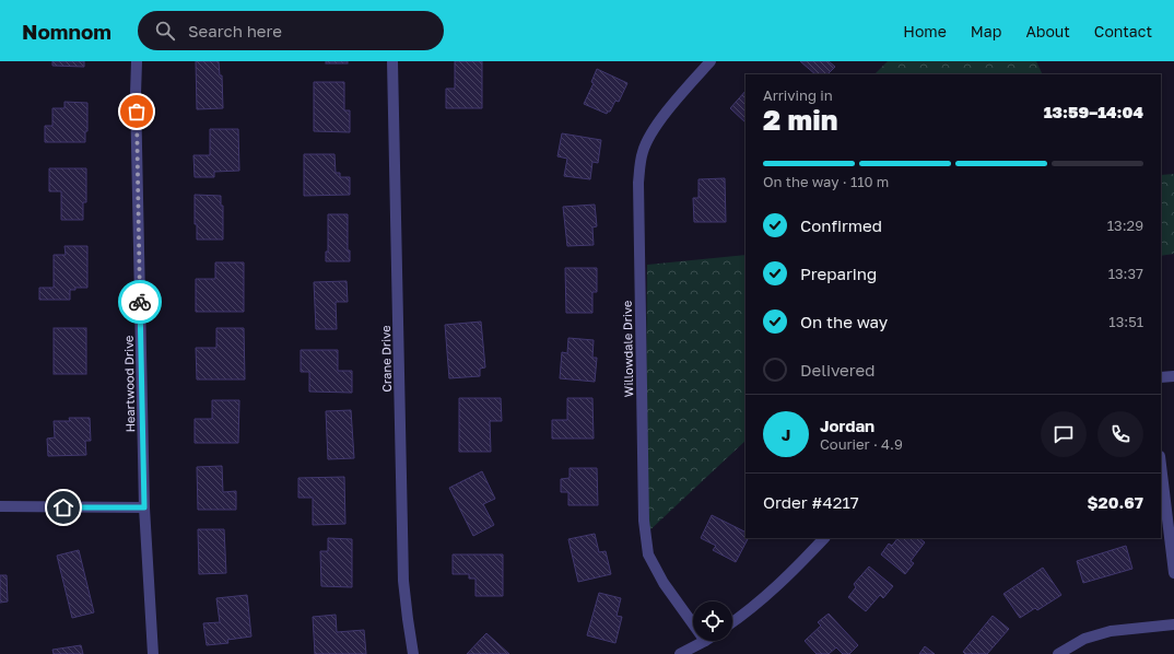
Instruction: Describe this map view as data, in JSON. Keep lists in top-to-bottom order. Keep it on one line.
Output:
{"streets":{"street":["Willowdale Drive","Crane Drive","Heartwood Drive"]},"page":{"header":"Nomnom","search":"Search here","nav":["Home","Map","About","Contact"],"heading":["2 min","Arriving in","13:59–14:04"],"panel":["Jordan","Courier · 4.9","Order #4217","$20.67"],"bar":"On the way · 110 m","list":[["Confirmed","13:29"],["Preparing","13:37"],["On the way","13:51"],"Delivered"],"round":"J"}}
